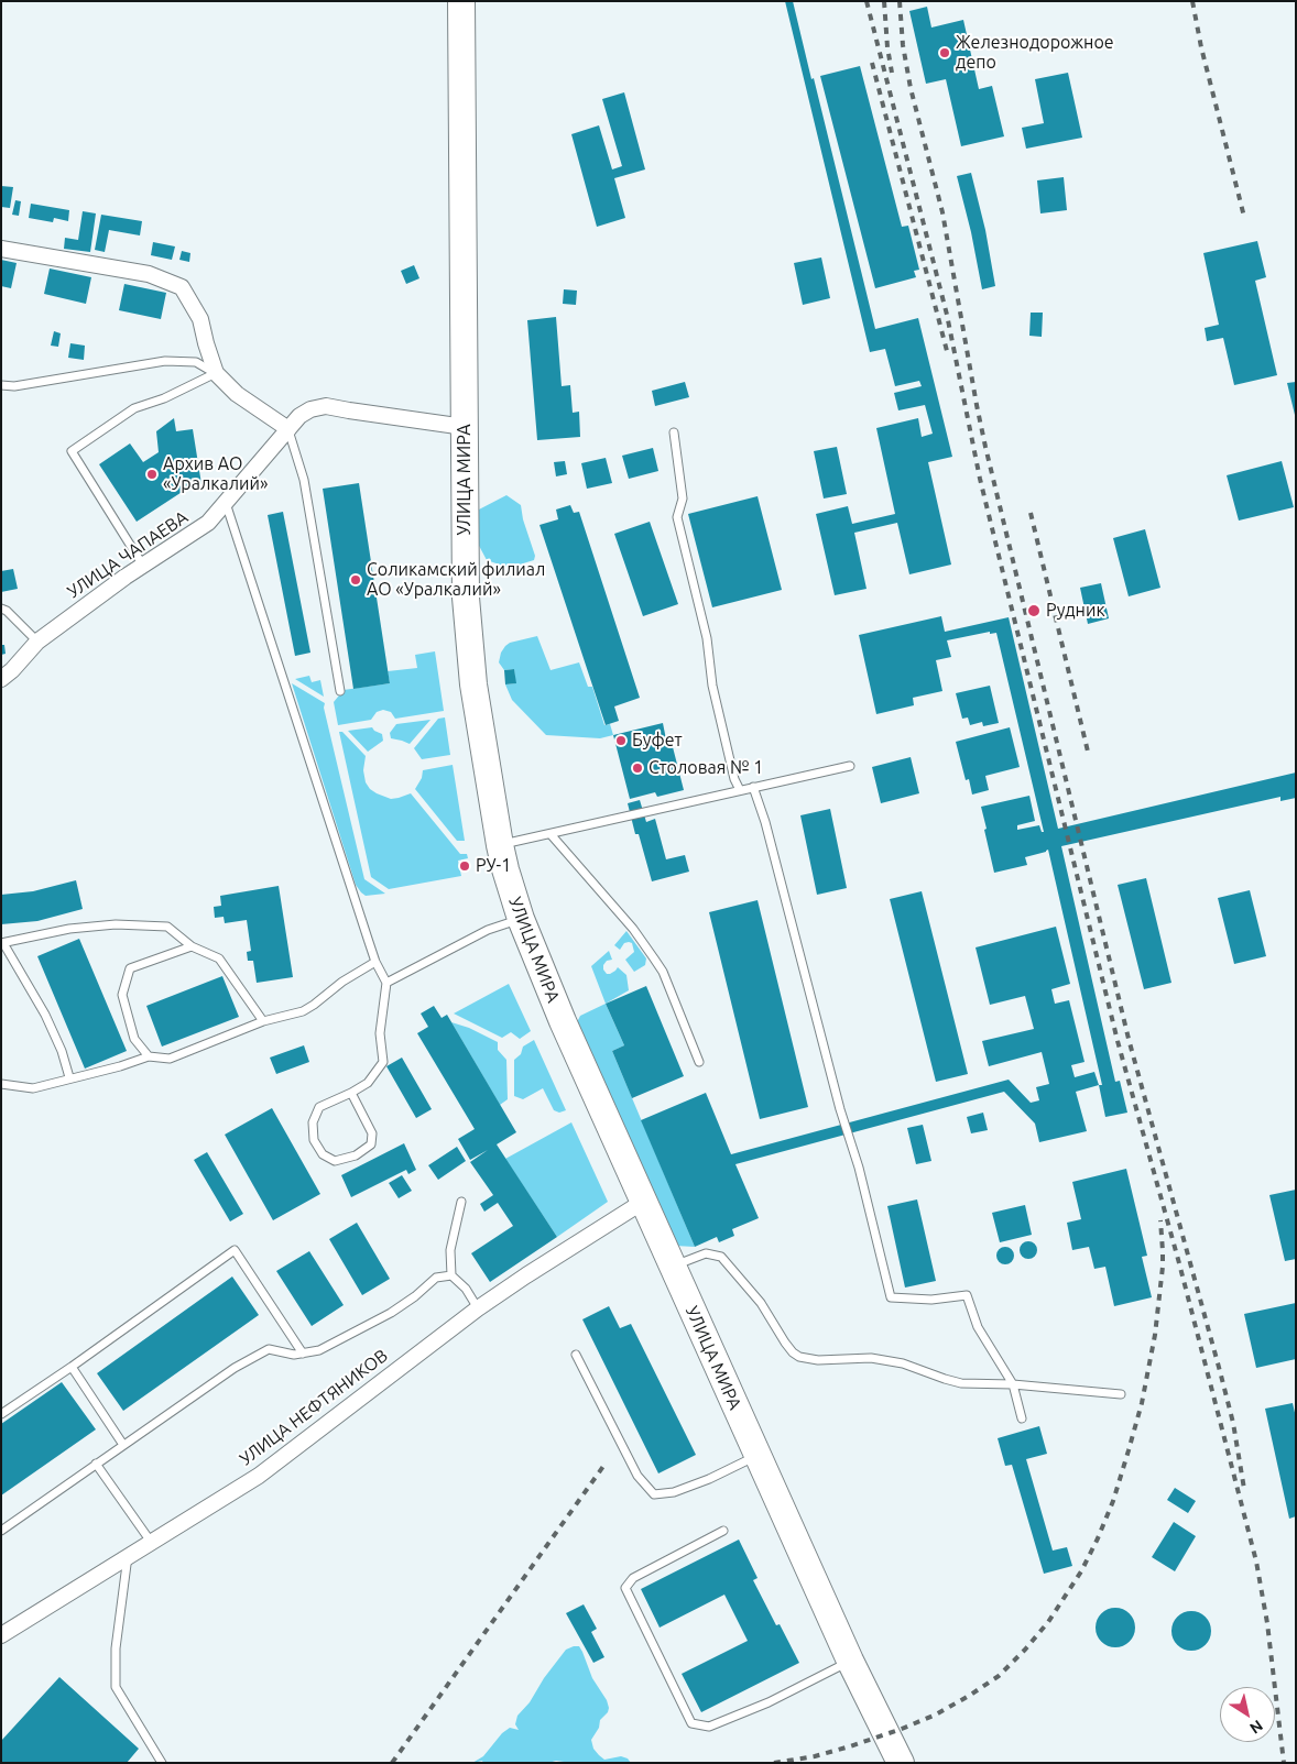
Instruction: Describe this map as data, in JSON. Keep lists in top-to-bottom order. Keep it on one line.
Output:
{"streets":{"highway":["УЛИЦА МИРА"],"street":["УЛИЦА ЧАПАЕВА","УЛИЦА НЕФТЯНИКОВ"]},"crossings":[["УЛИЦА МИРА","УЛИЦА ЧАПАЕВА"],["УЛИЦА МИРА","УЛИЦА НЕФТЯНИКОВ"]],"places":["Железнодорожное депо","Архив АО «Уралкалий»","Соликамский филиал АО «Уралкалий»","Рудник","Буфет","Столовая № 1","РУ-1"],"north":"bottom right"}
